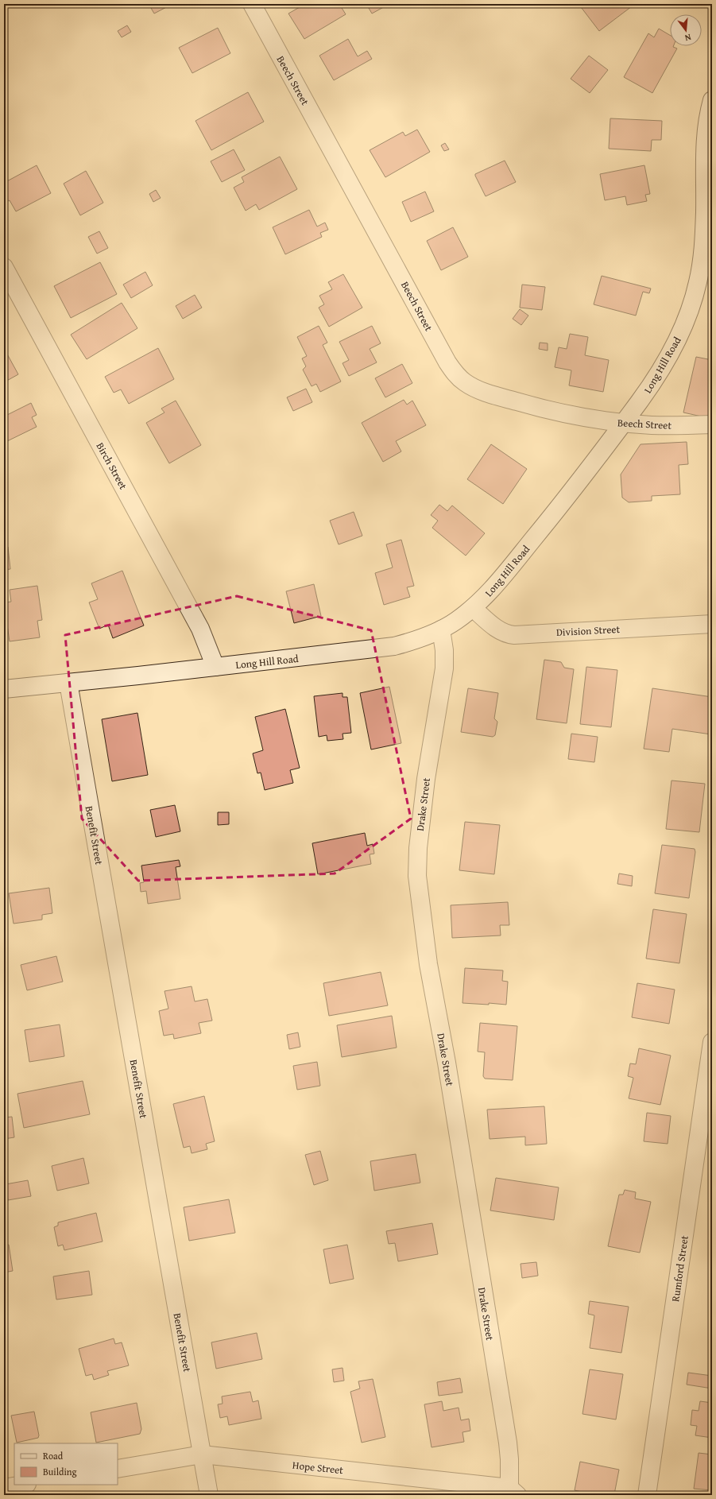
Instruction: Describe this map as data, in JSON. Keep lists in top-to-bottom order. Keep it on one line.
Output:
{"streets":{"street":["Beech Street","Long Hill Road","Birch Street","Division Street","Drake Street","Benefit Street","Rumford Street","Hope Street"]},"crossings":[["Beech Street","Long Hill Road"],["Long Hill Road","Birch Street"],["Long Hill Road","Division Street"],["Long Hill Road","Drake Street"],["Long Hill Road","Benefit Street"],["Drake Street","Hope Street"],["Benefit Street","Hope Street"]],"legend":["Road","Building"],"north":"bottom"}
